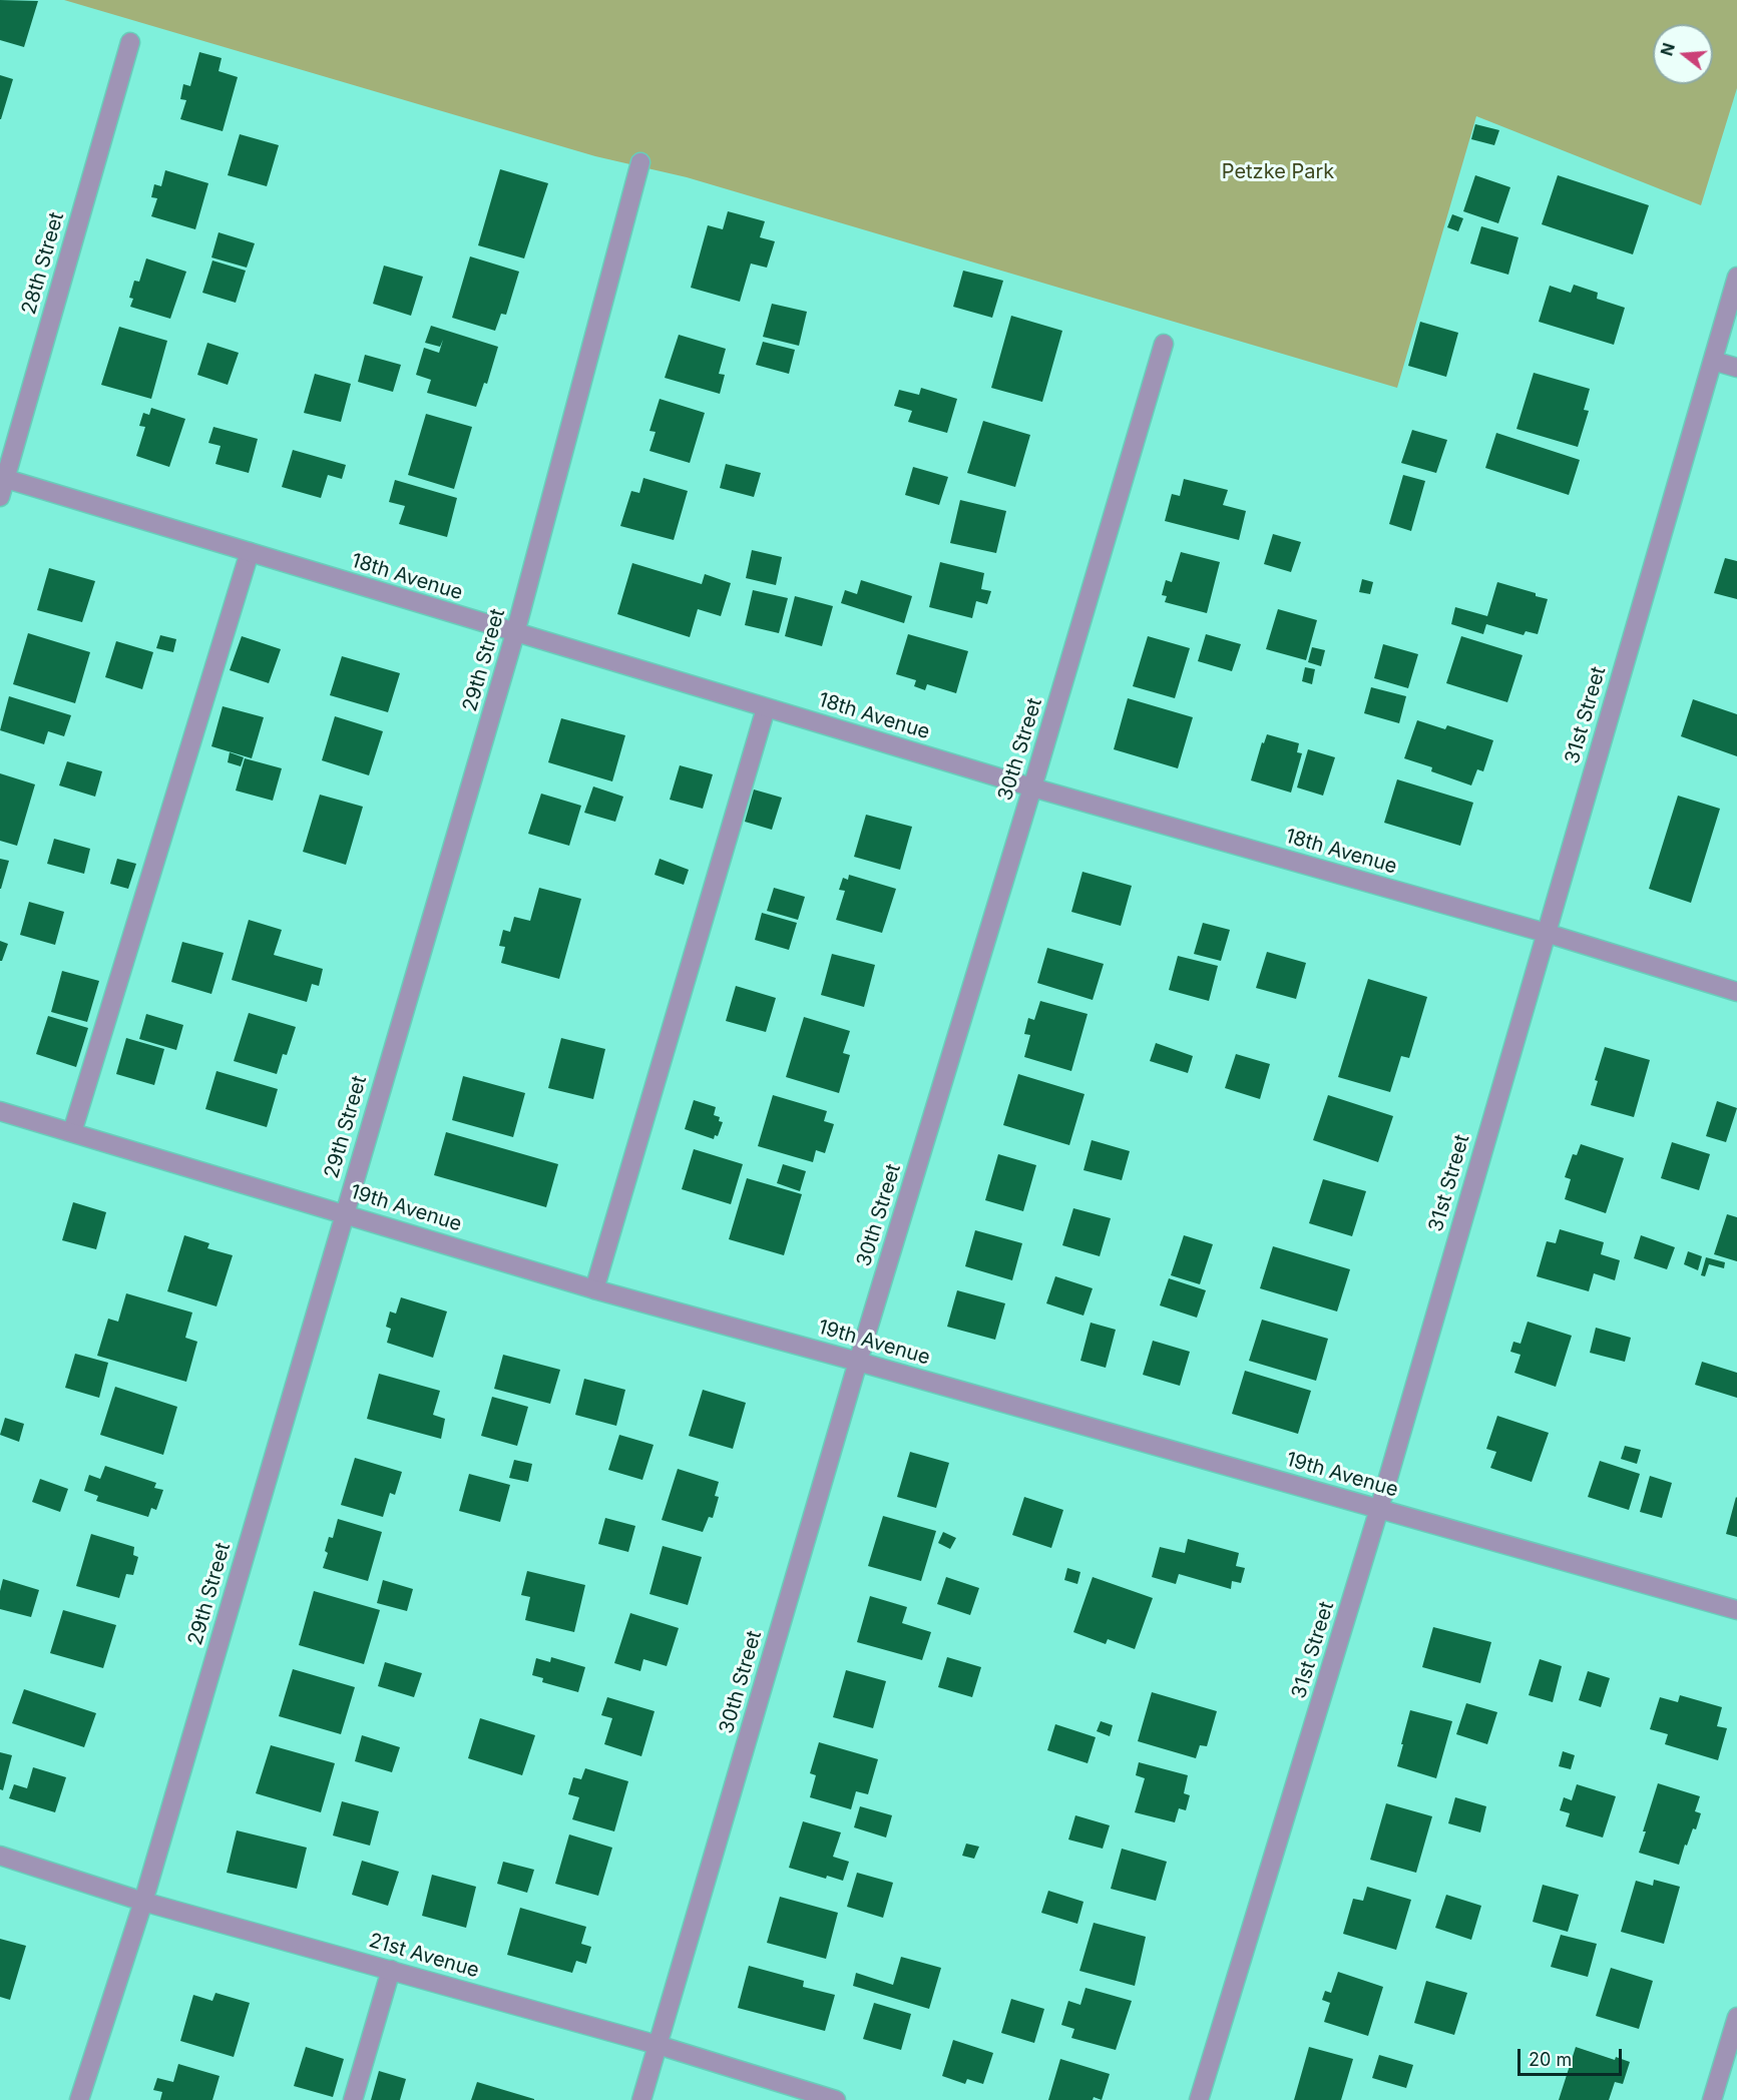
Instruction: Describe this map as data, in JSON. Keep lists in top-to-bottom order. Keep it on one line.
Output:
{"streets":{"street":["28th Street","18th Avenue","29th Street","31st Street","30th Street","19th Avenue","21st Avenue"]},"crossings":[["28th Street","18th Avenue"],["18th Avenue","29th Street"],["18th Avenue","31st Street"],["18th Avenue","30th Street"],["29th Street","19th Avenue"],["29th Street","21st Avenue"],["31st Street","19th Avenue"],["30th Street","19th Avenue"],["30th Street","21st Avenue"]],"parks":["Petzke Park"],"scale_bar":"20 m","north":"left"}
